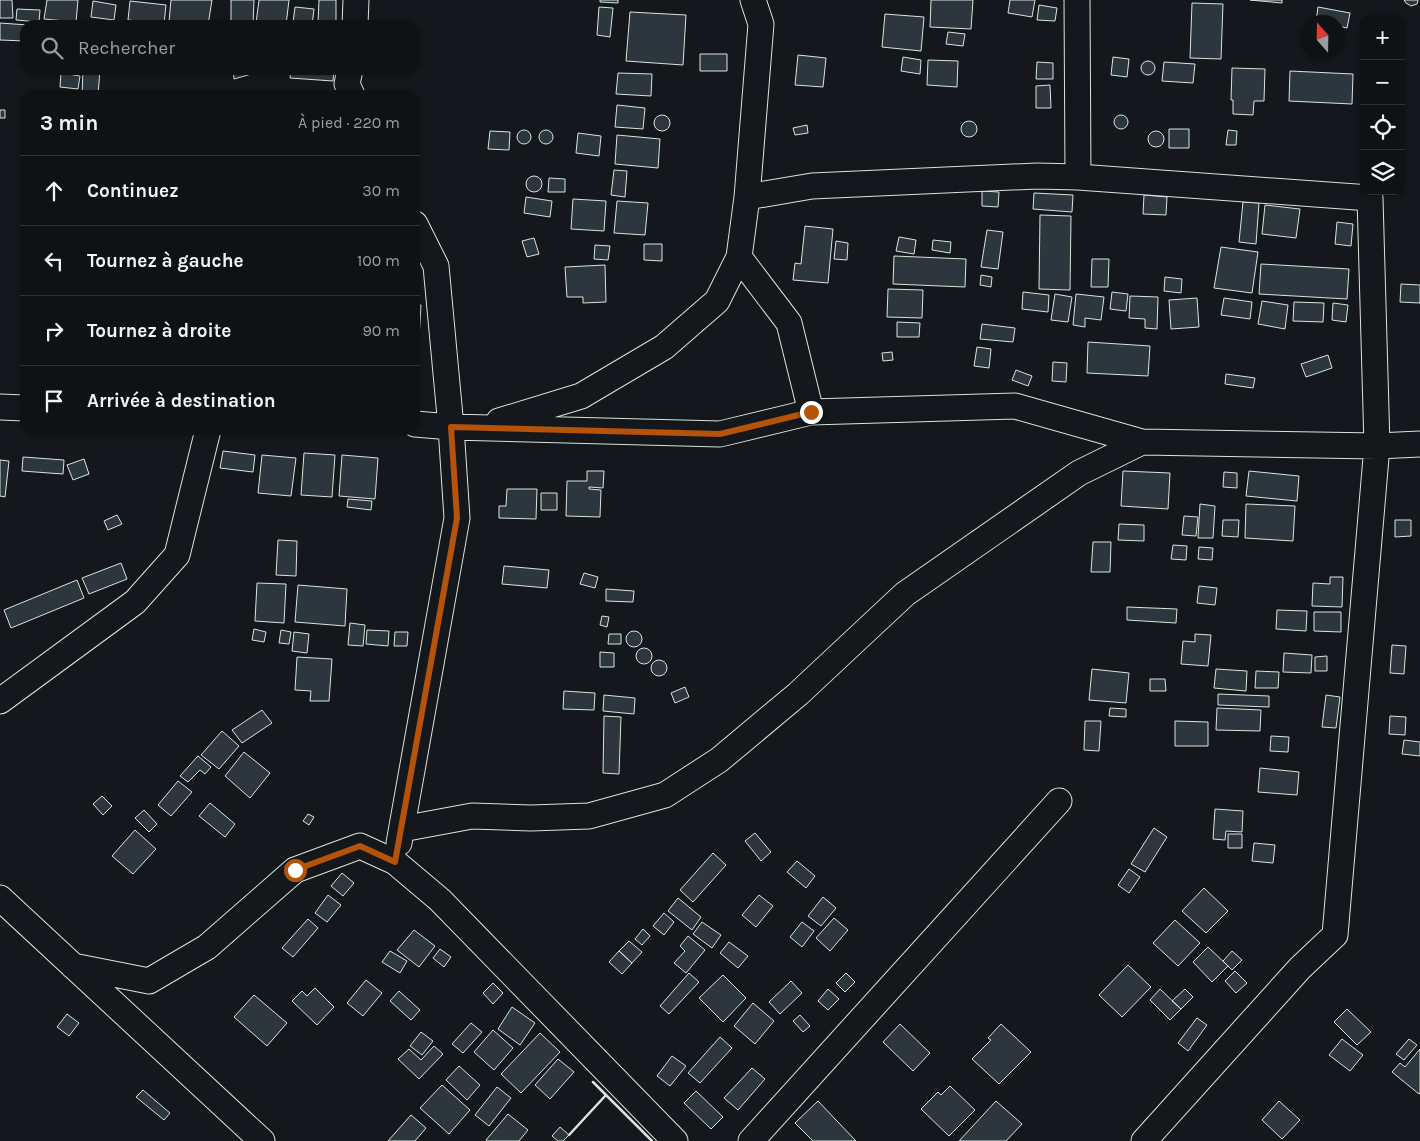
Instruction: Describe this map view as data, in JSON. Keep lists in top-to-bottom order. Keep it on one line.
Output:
{"north":"top","page":{"map_buttons":["+","−"],"search":"Rechercher","heading":["3 min","À pied · 220 m"],"list":[["Continuez","30 m"],["Tournez à gauche","100 m"],["Tournez à droite","90 m"],"Arrivée à destination"]}}
